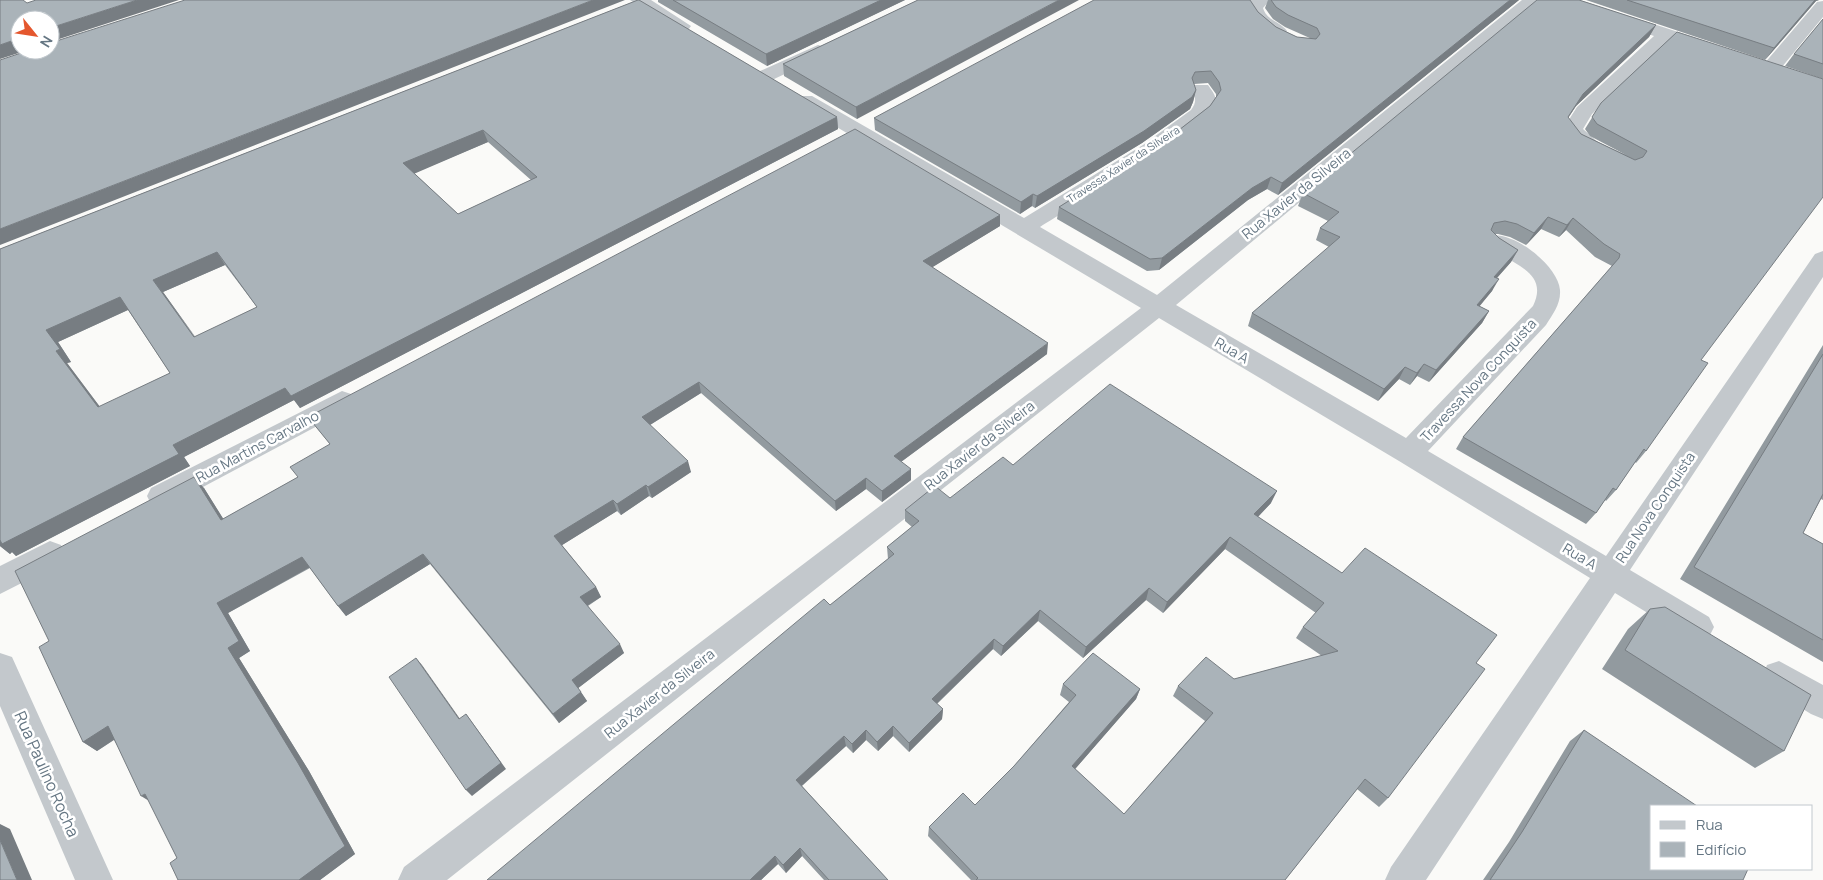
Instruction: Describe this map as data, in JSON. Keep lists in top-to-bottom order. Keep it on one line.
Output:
{"streets":{"street":["Travessa Xavier da Silveira","Rua Xavier da Silveira","Rua A","Travessa Nova Conquista","Rua Martins Carvalho","Rua Nova Conquista","Rua Paulino Rocha"]},"crossings":[["Travessa Xavier da Silveira","Rua A"],["Rua Xavier da Silveira","Rua A"],["Rua A","Travessa Nova Conquista"],["Rua A","Rua Nova Conquista"]],"legend":["Rua","Edifício"],"north":"bottom right"}
